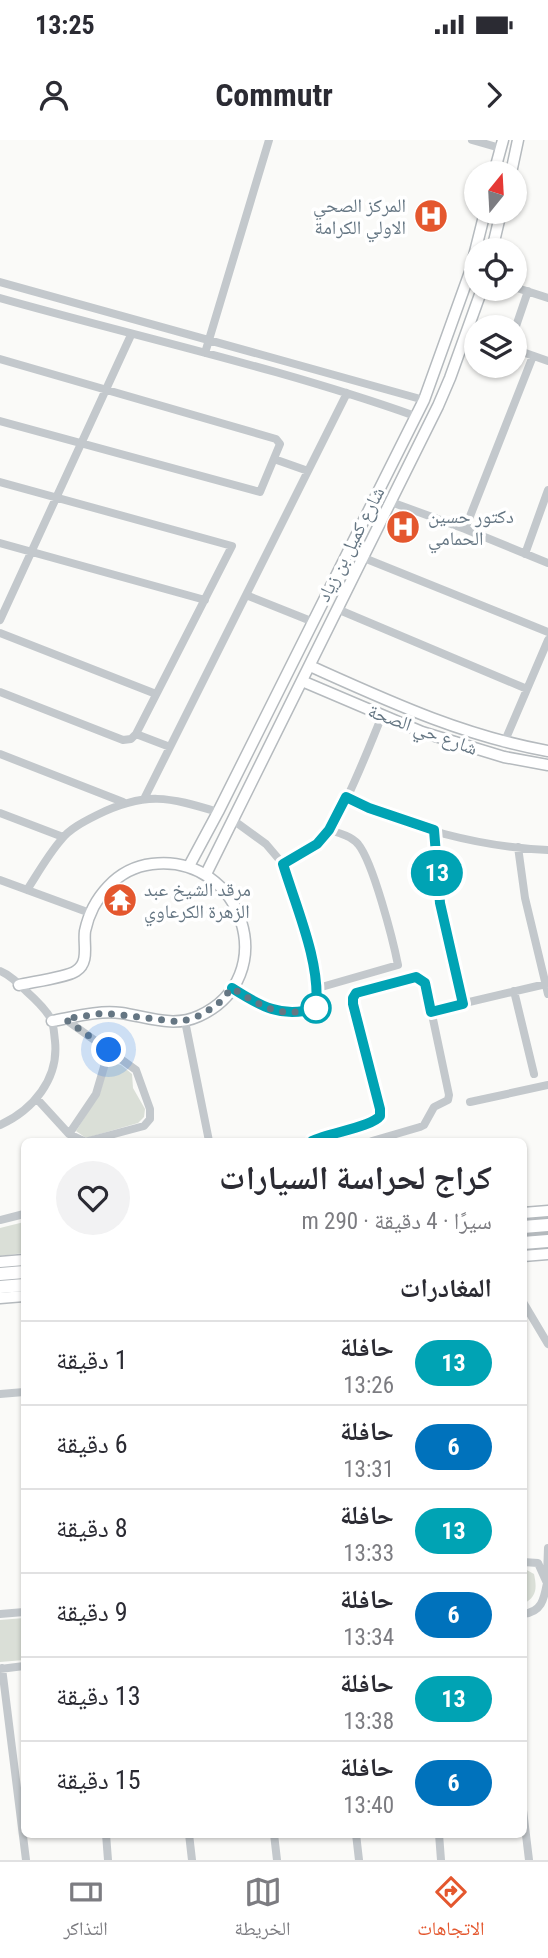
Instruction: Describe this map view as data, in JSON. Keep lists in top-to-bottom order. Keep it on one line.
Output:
{"streets":{"main road":["شارع كميل بن زياد","شارع حي الصحة"]},"crossings":[["شارع كميل بن زياد","شارع حي الصحة"]],"places":{"hospital":["المركز الصحي الاولي الكرامة","دكتور حسين الحمامي"],"temple":["مرقد الشيخ عبد الزهرة الكرعاوي"]},"lines":["bus line 13"],"north":"top","page":{"status":"13:25","header":"Commutr","on_map":"13","heading":[["كراج لحراسة السيارات","سيرًا · 4 دقيقة · 290 m"],"المغادرات"],"list":[{"mark":"13","name":"حافلة","note":"13:26","value":"1 دقيقة"},{"mark":"6","name":"حافلة","note":"13:31","value":"6 دقيقة"},{"mark":"13","name":"حافلة","note":"13:33","value":"8 دقيقة"},{"mark":"6","name":"حافلة","note":"13:34","value":"9 دقيقة"},{"mark":"13","name":"حافلة","note":"13:38","value":"13 دقيقة"},{"mark":"6","name":"حافلة","note":"13:40","value":"15 دقيقة"}],"tabs":["الاتجاهات","الخريطة","التذاكر"]}}
